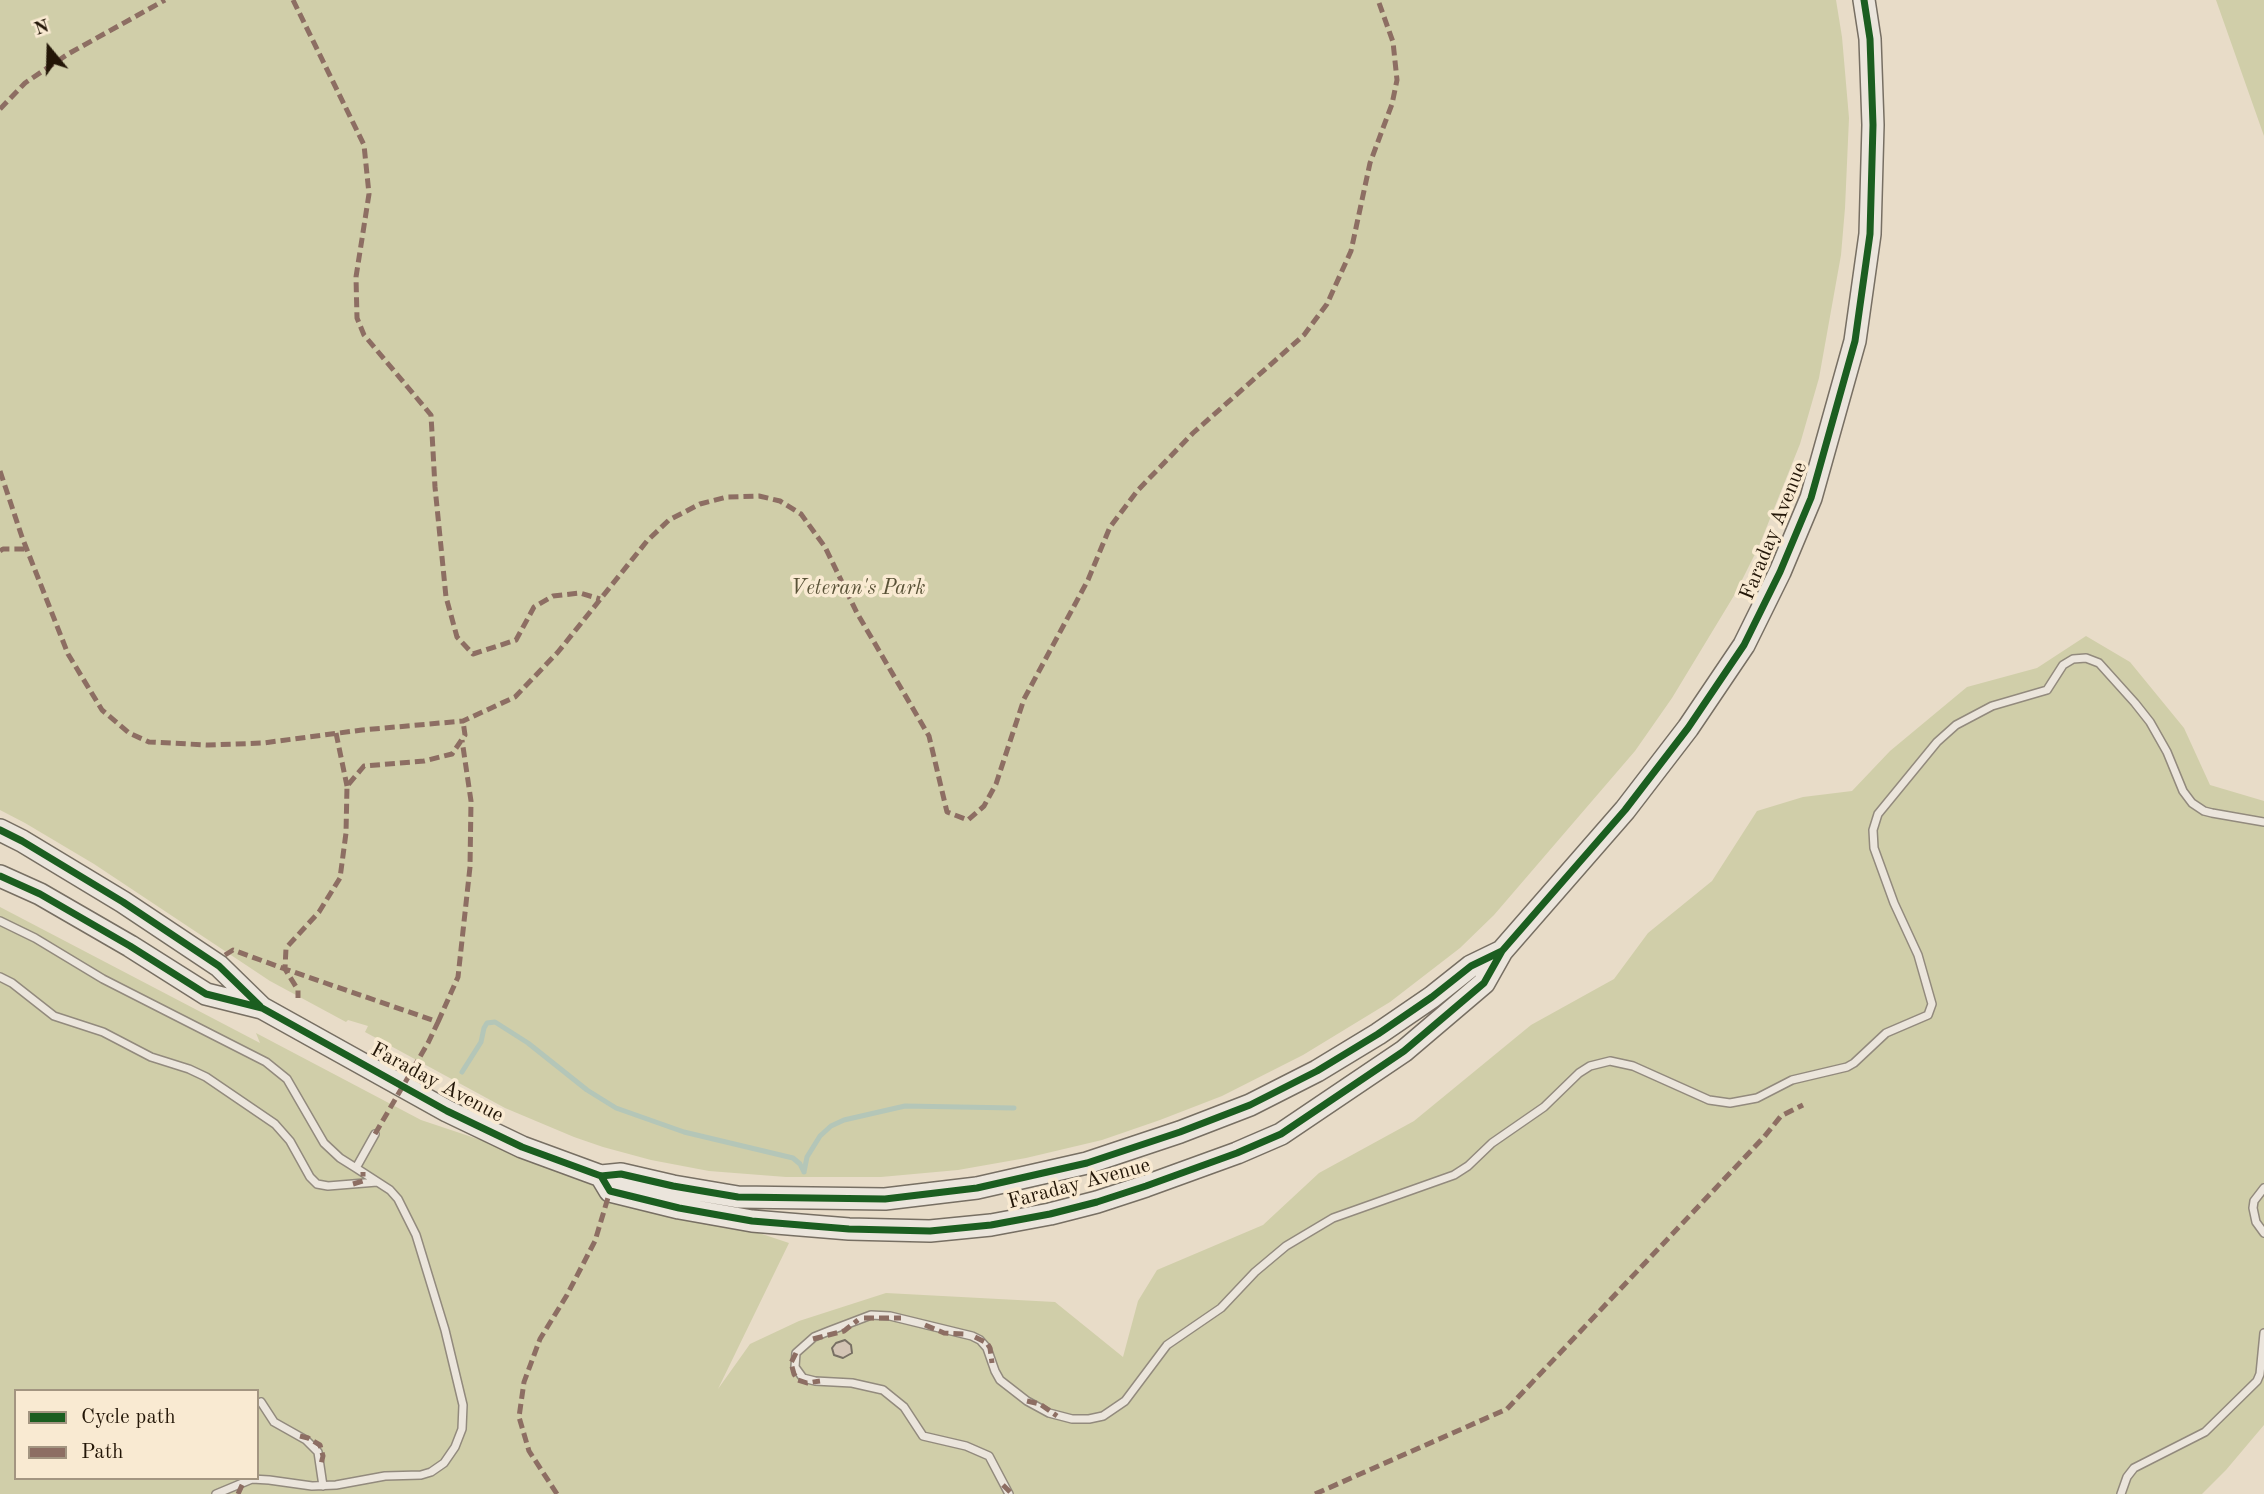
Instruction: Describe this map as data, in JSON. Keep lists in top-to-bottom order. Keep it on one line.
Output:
{"streets":{"main road":["Faraday Avenue"]},"parks":["Veteran's Park"],"legend":["Cycle path","Path"],"north":"top"}
